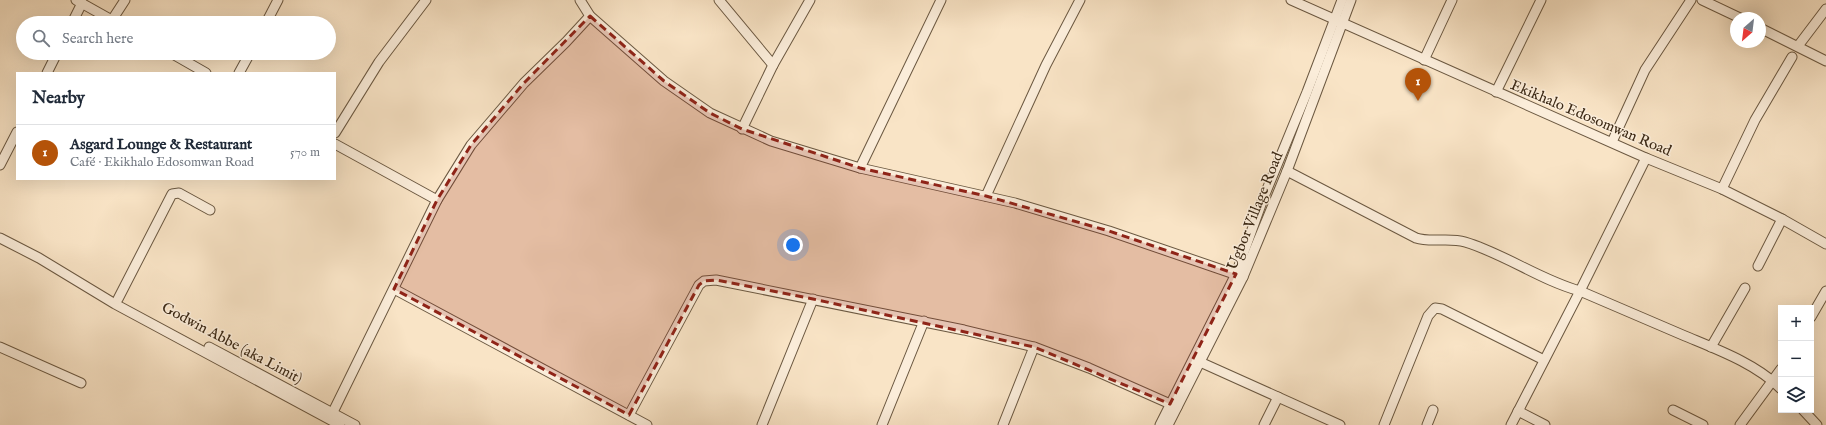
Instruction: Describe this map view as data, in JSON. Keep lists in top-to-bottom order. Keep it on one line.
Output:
{"streets":{"street":["Ekikhalo Edosomwan Road","Ugbor Village Road","Godwin Abbe (aka Limit)"]},"crossings":[["Ekikhalo Edosomwan Road","Ugbor Village Road"]],"north":"bottom left","page":{"search":"Search here","pins":"1","heading":"Nearby","list":[{"mark":"1","name":"Asgard Lounge & Restaurant","note":"Café · Ekikhalo Edosomwan Road","value":"570 m"}],"map_buttons":["+","−"]}}
